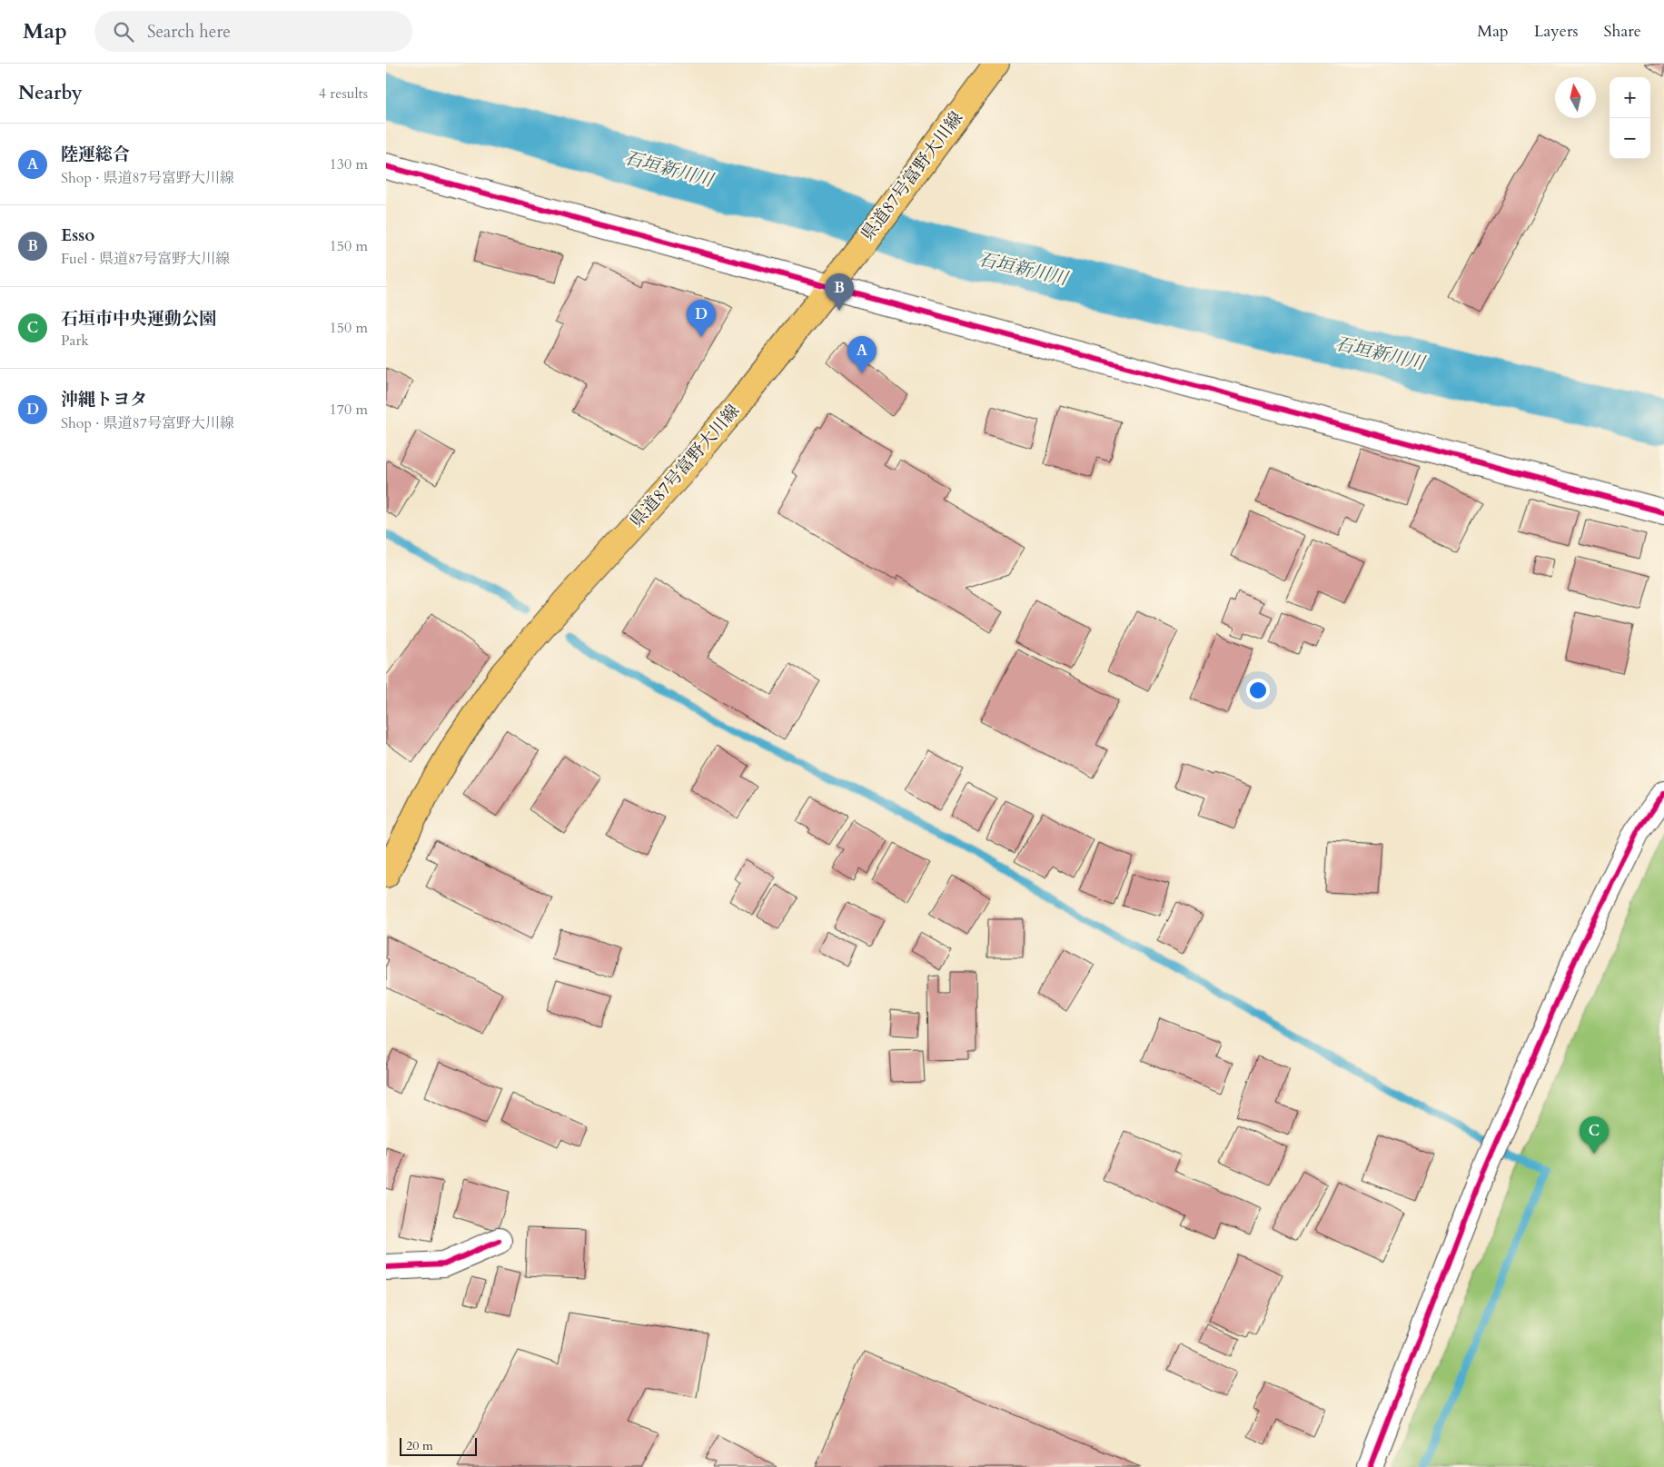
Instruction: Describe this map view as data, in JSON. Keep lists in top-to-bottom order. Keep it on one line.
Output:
{"streets":{"main road":["県道87号富野大川線"]},"water":["石垣新川川"],"scale_bar":"20 m","north":"top","page":{"header":"Map","search":"Search here","nav":["Map","Layers","Share"],"heading":["Nearby","4 results"],"map_buttons":["+","−"],"list":[{"mark":"A","name":"陸運総合","note":"Shop · 県道87号富野大川線","value":"130 m"},{"mark":"B","name":"Esso","note":"Fuel · 県道87号富野大川線","value":"150 m"},{"mark":"C","name":"石垣市中央運動公園","note":"Park","value":"150 m"},{"mark":"D","name":"沖縄トヨタ","note":"Shop · 県道87号富野大川線","value":"170 m"}],"pins":["B","D","A","C"],"scale":"20 m"}}
